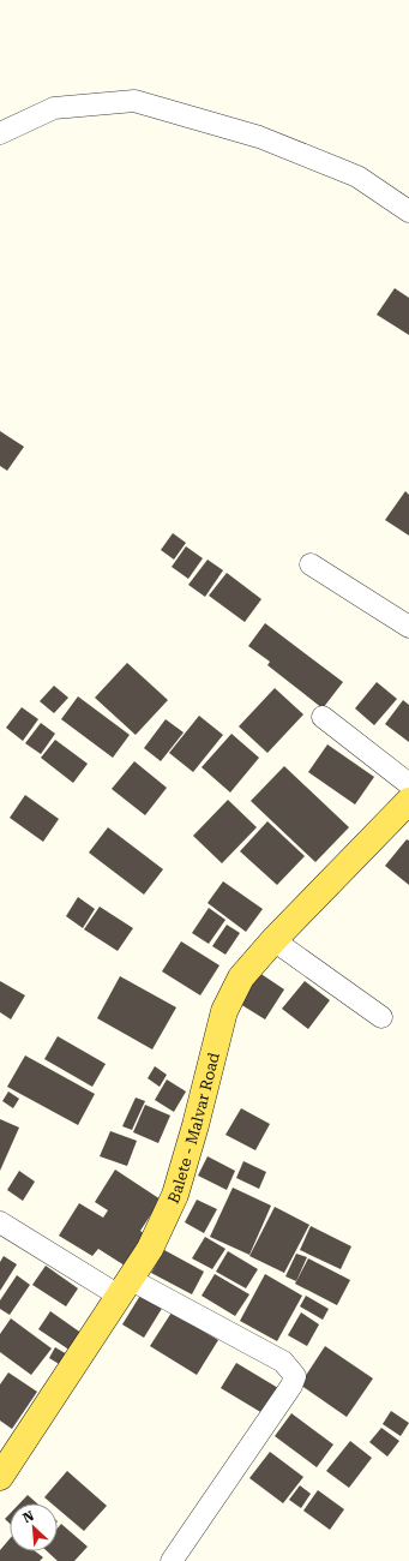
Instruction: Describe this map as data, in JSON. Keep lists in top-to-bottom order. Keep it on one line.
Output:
{"streets":{"main road":["Balete - Malvar Road"]},"north":"top left"}
